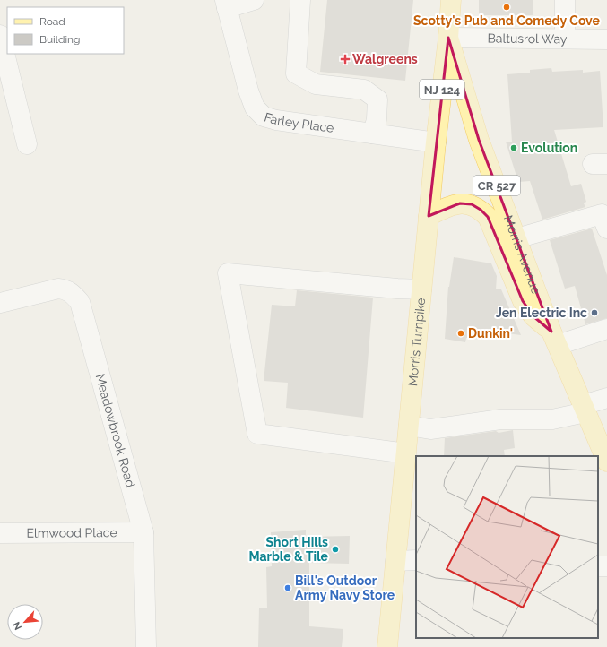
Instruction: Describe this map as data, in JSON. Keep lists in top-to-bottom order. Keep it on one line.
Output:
{"streets":{"main road":["NJ 124","CR 527","Morris Avenue","Morris Turnpike"],"street":["Baltusrol Way","Farley Place","Meadowbrook Road","Elmwood Place"]},"crossings":[["Baltusrol Way","Morris Avenue"],["Baltusrol Way","Morris Turnpike"],["Farley Place","Morris Turnpike"],["Morris Avenue","Morris Turnpike"],["Meadowbrook Road","Elmwood Place"]],"places":{"other":["Scotty's Pub and Comedy Cove","Evolution","Jen Electric Inc","Dunkin'","Short Hills Marble & Tile","Bill's Outdoor Army Navy Store"],"health":["Walgreens"]},"legend":["Road","Building"],"north":"bottom left"}
